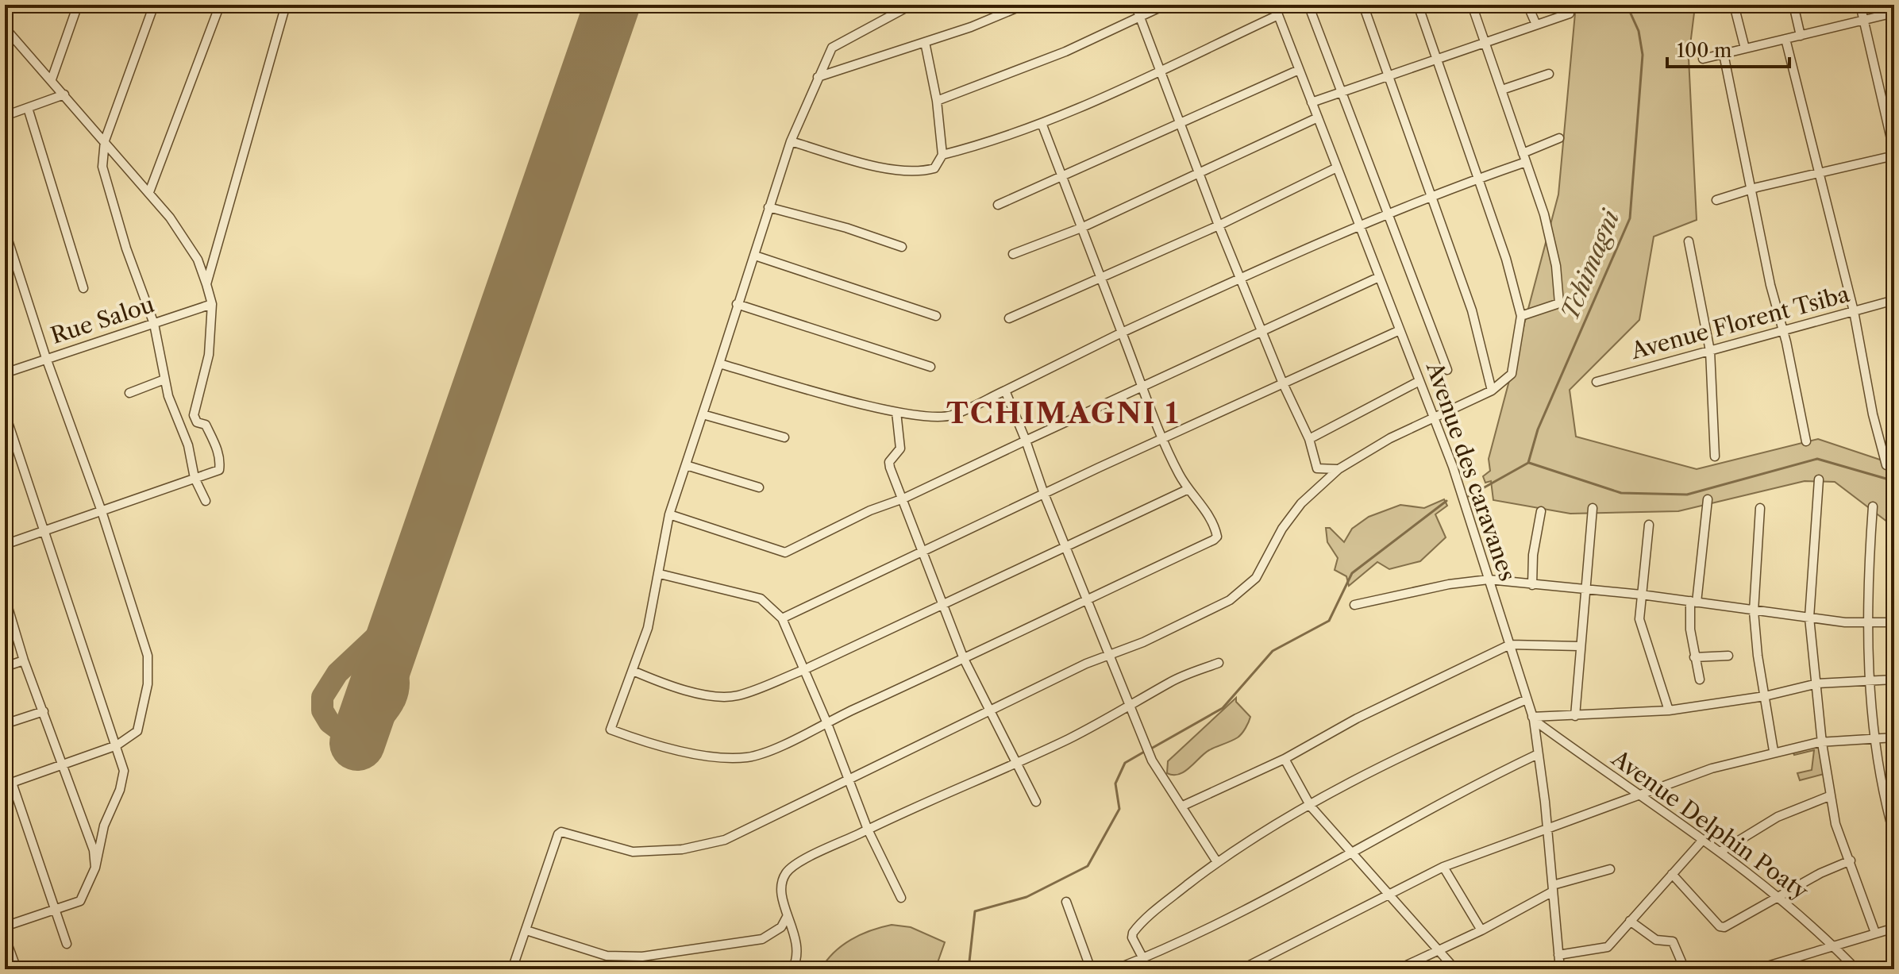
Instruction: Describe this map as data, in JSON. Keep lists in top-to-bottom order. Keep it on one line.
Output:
{"streets":{"street":["Rue Salou","Avenue Florent Tsiba","Avenue des caravanes","Avenue Delphin Poaty"]},"crossings":[["Avenue des caravanes","Avenue Delphin Poaty"]],"districts":["TCHIMAGNI 1"],"water":["Tchimagni"],"scale_bar":"100 m"}
